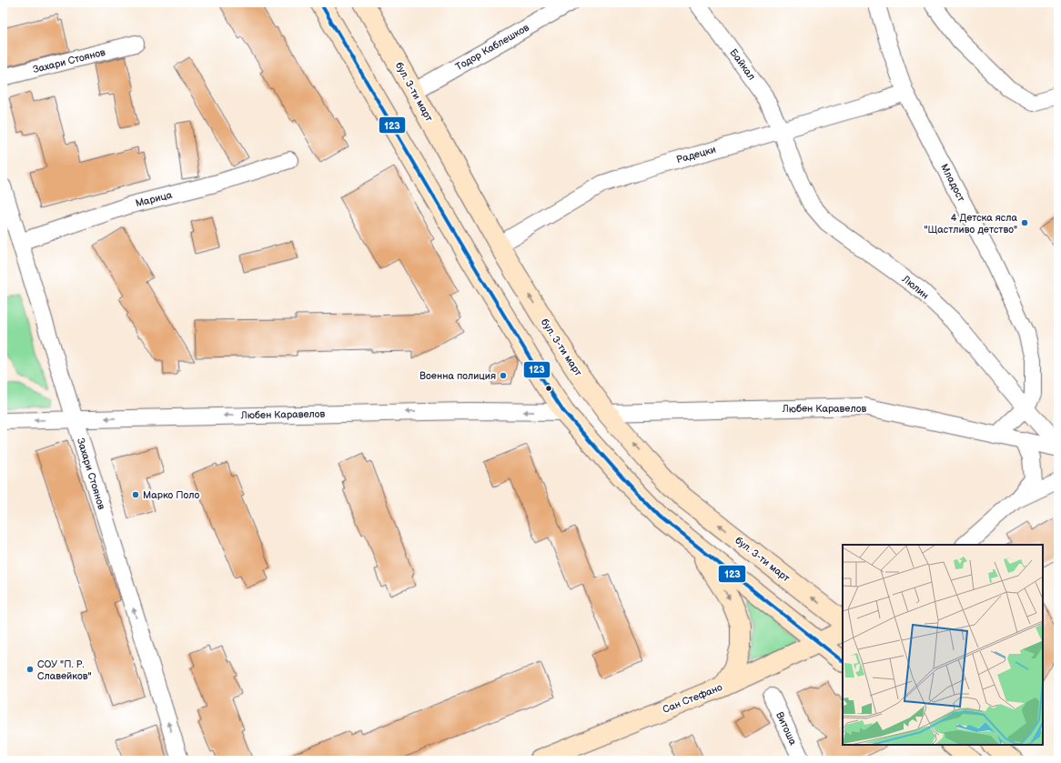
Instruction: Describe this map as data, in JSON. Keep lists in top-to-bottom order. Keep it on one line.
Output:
{"streets":{"main road":["бул. 3-ти март","Сан Стефано"],"street":["Тодор Каблешков","Захари Стоянов","Байкал","Радецки","Младост","Марица","Люлин","Любен Каравелов","Витоша"]},"crossings":[["Тодор Каблешков","бул. 3-ти март"],["Захари Стоянов","Марица"],["Захари Стоянов","Любен Каравелов"],["Байкал","Радецки"],["Байкал","Люлин"],["бул. 3-ти март","Радецки"],["бул. 3-ти март","Любен Каравелов"],["Радецки","Младост"],["Радецки","Люлин"],["Младост","Люлин"],["Младост","Любен Каравелов"],["Люлин","Любен Каравелов"]],"one_way":["Захари Стоянов","Любен Каравелов"],"places":["4 Детска ясла \"Щастливо детство\"","Военна полиция","Марко Поло","СОУ \"П. Р. Славейков\""],"lines":["transit line 123"]}
